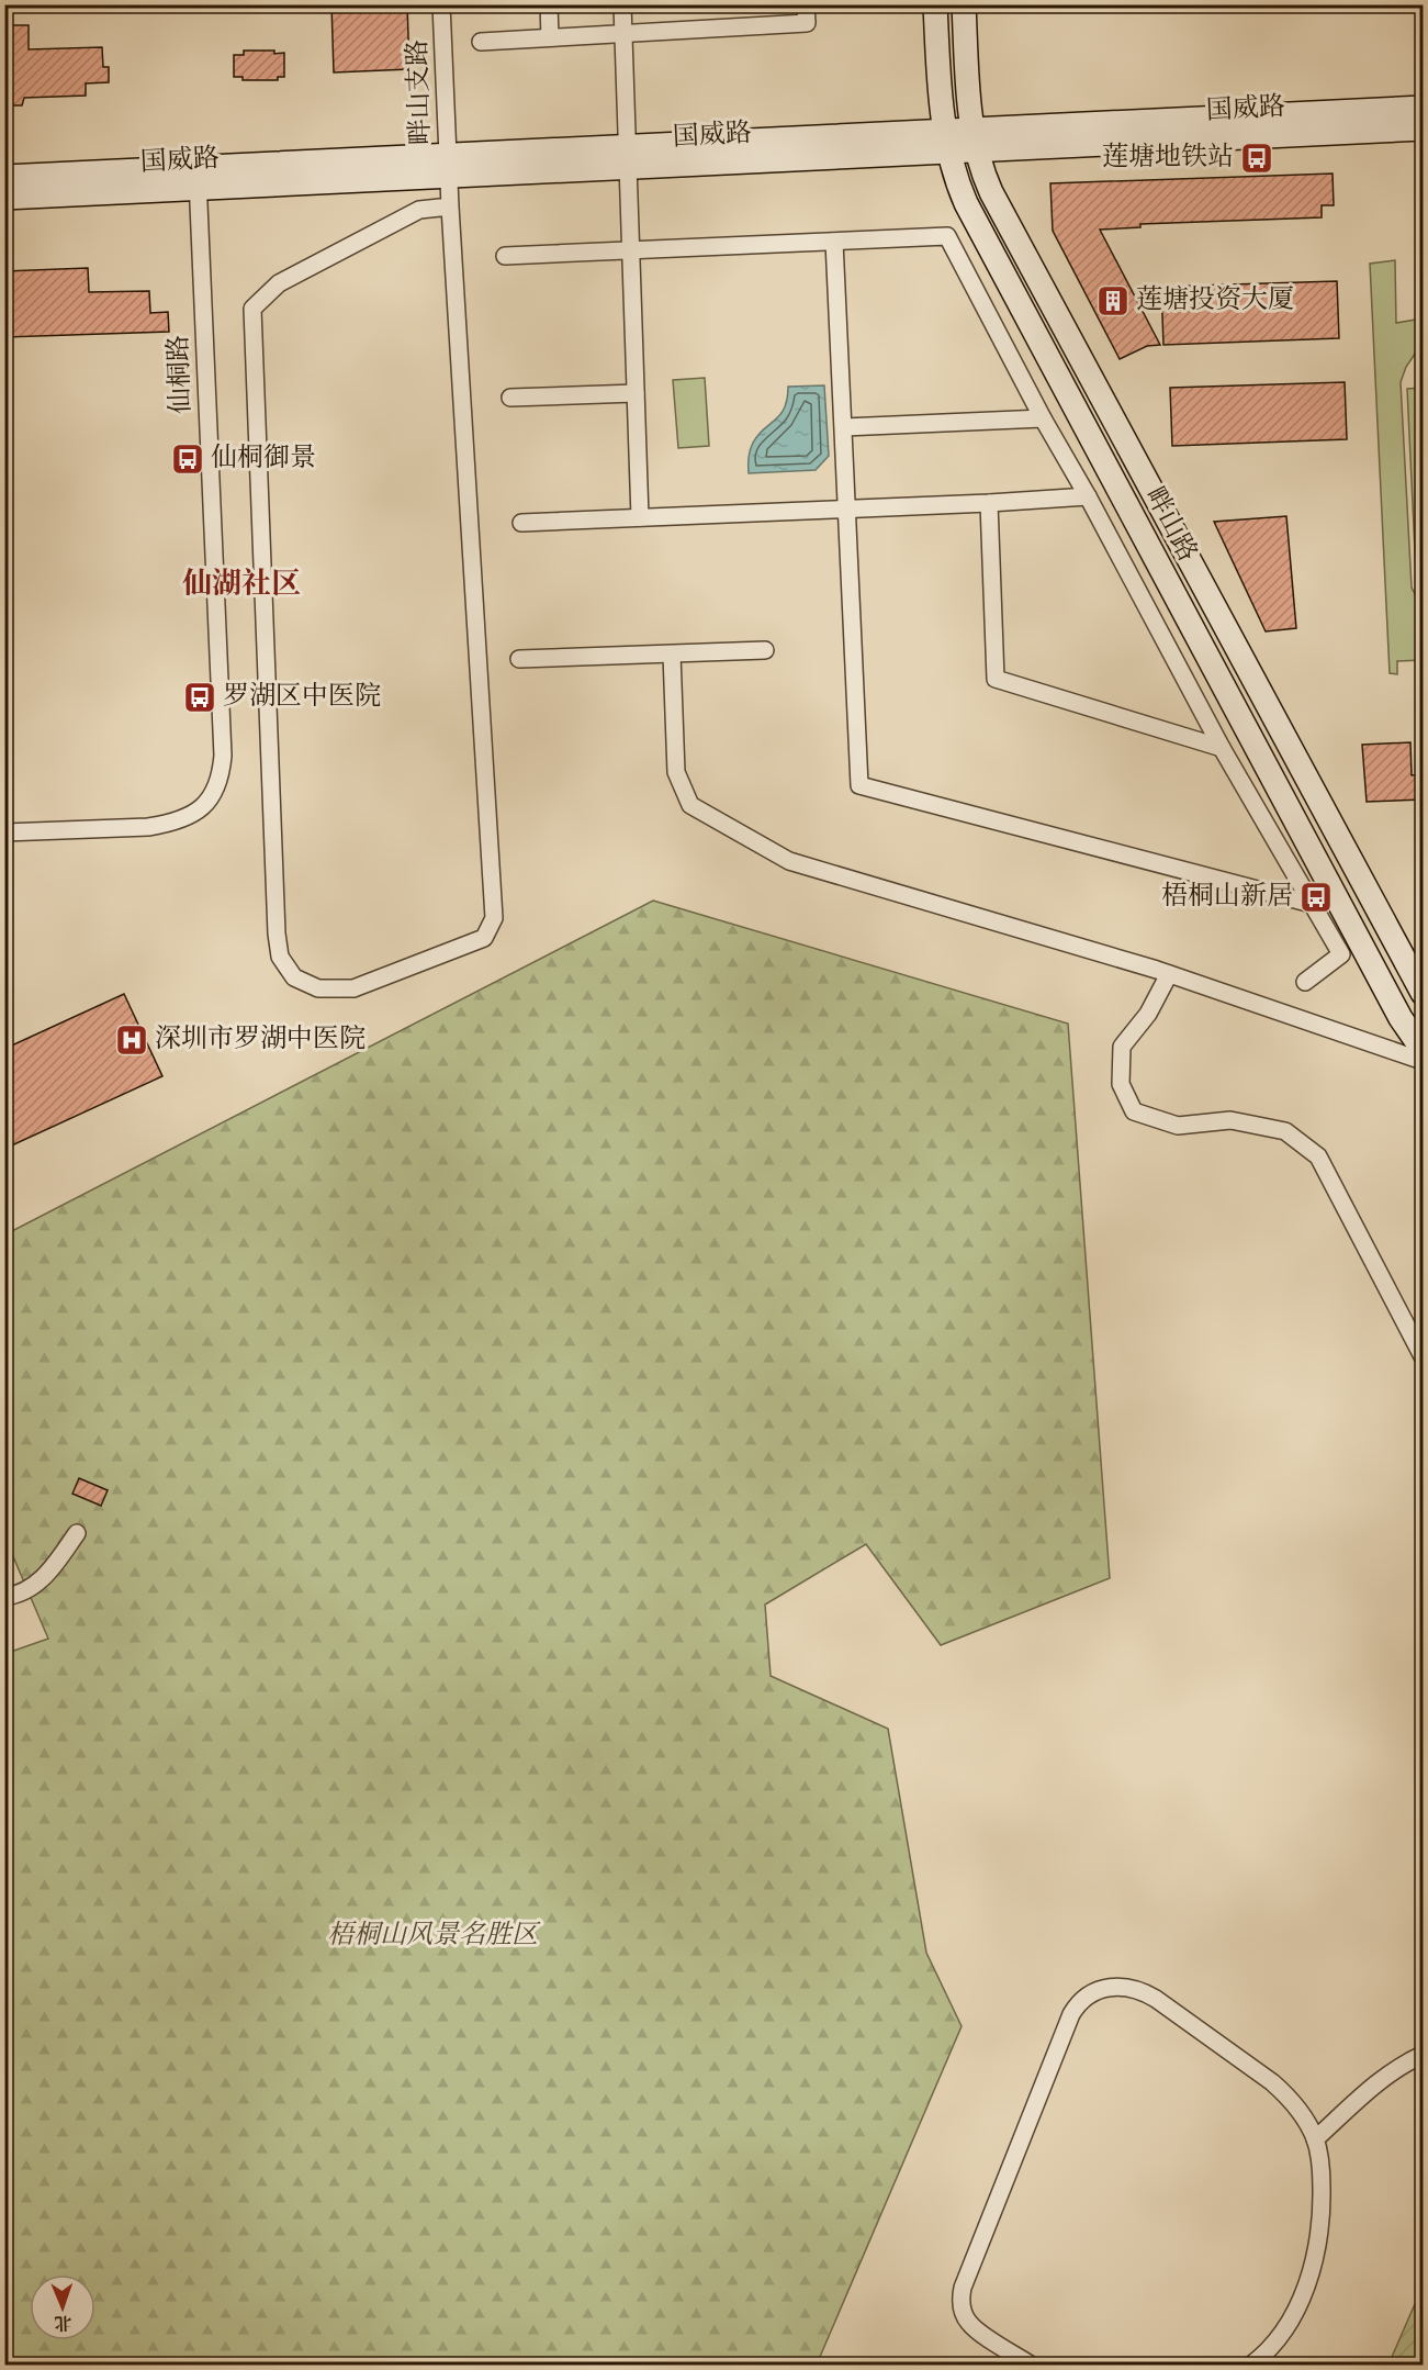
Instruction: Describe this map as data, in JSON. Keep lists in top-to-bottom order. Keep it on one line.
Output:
{"streets":{"street":["畔山支路","国威路","仙桐路","畔山路"]},"crossings":[["畔山支路","国威路"],["国威路","仙桐路"],["国威路","畔山路"]],"districts":["仙湖社区"],"parks":["梧桐山风景名胜区"],"places":{"bus stop":["莲塘地铁站","仙桐御景","罗湖区中医院","梧桐山新居"],"building":["莲塘投资大厦"],"hospital":["深圳市罗湖中医院"]},"north":"bottom"}
